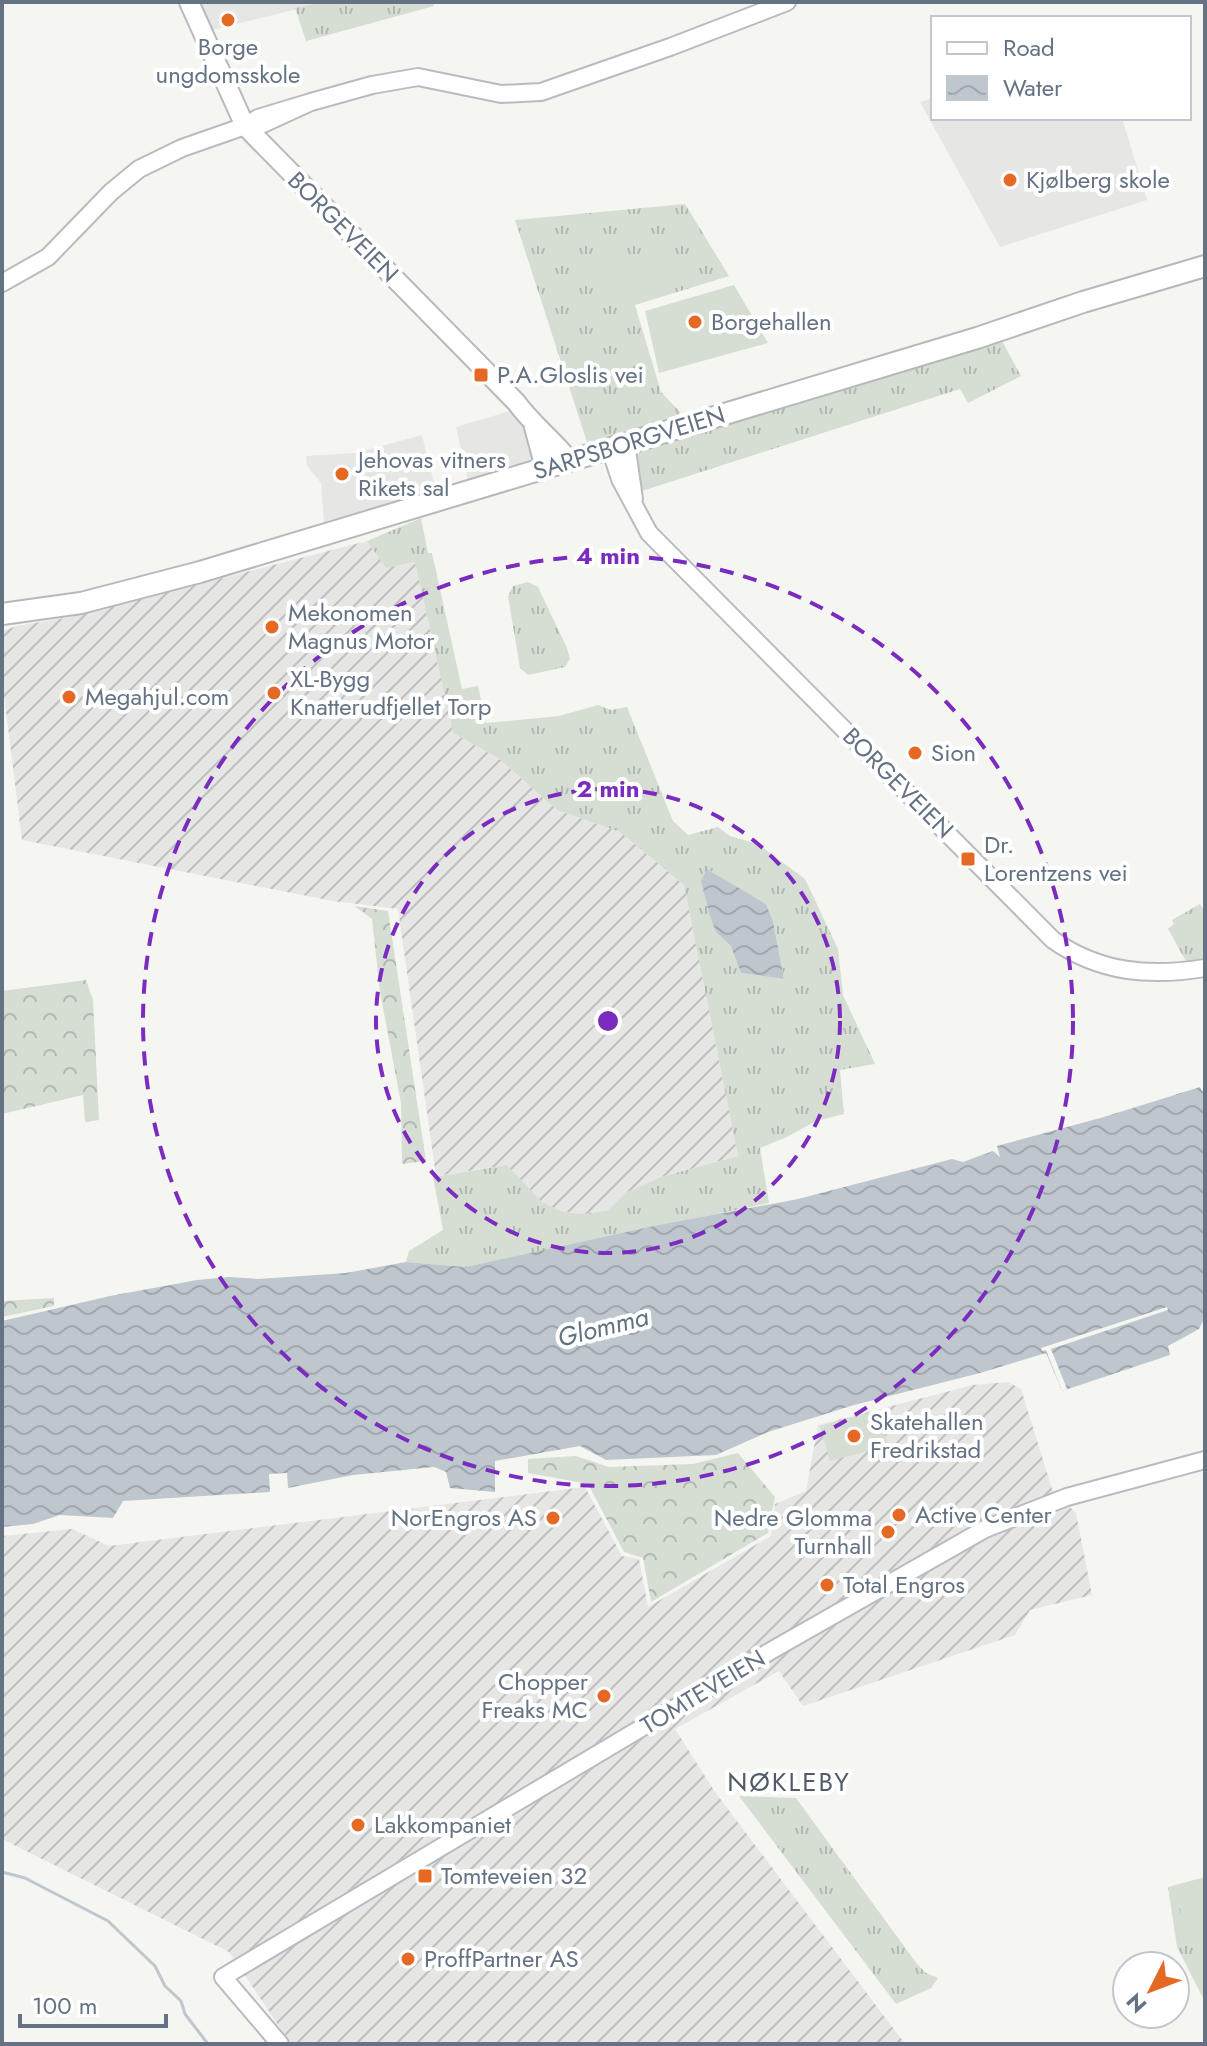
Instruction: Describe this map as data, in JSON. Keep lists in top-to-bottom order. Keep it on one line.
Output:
{"streets":{"highway":["SARPSBORGVEIEN"],"main road":["BORGEVEIEN"],"street":["TOMTEVEIEN"]},"crossings":[["BORGEVEIEN","SARPSBORGVEIEN"]],"districts":["NØKLEBY"],"water":["Glomma"],"places":{"other":["Borge ungdomsskole","Kjølberg skole","Borgehallen","Jehovas vitners Rikets sal","Mekonomen Magnus Motor","XL-Bygg Knatterudfjellet Torp","Megahjul.com","Sion","Skatehallen Fredrikstad","Active Center","NorEngros AS","Nedre Glomma Turnhall","Total Engros","Chopper Freaks MC","Lakkompaniet","ProffPartner AS"],"transit":["P.A.Gloslis vei","Dr. Lorentzens vei","Tomteveien 32"]},"legend":["Road","Water"],"scale_bar":"100 m","north":"bottom left","rings":["4 min","2 min"]}
